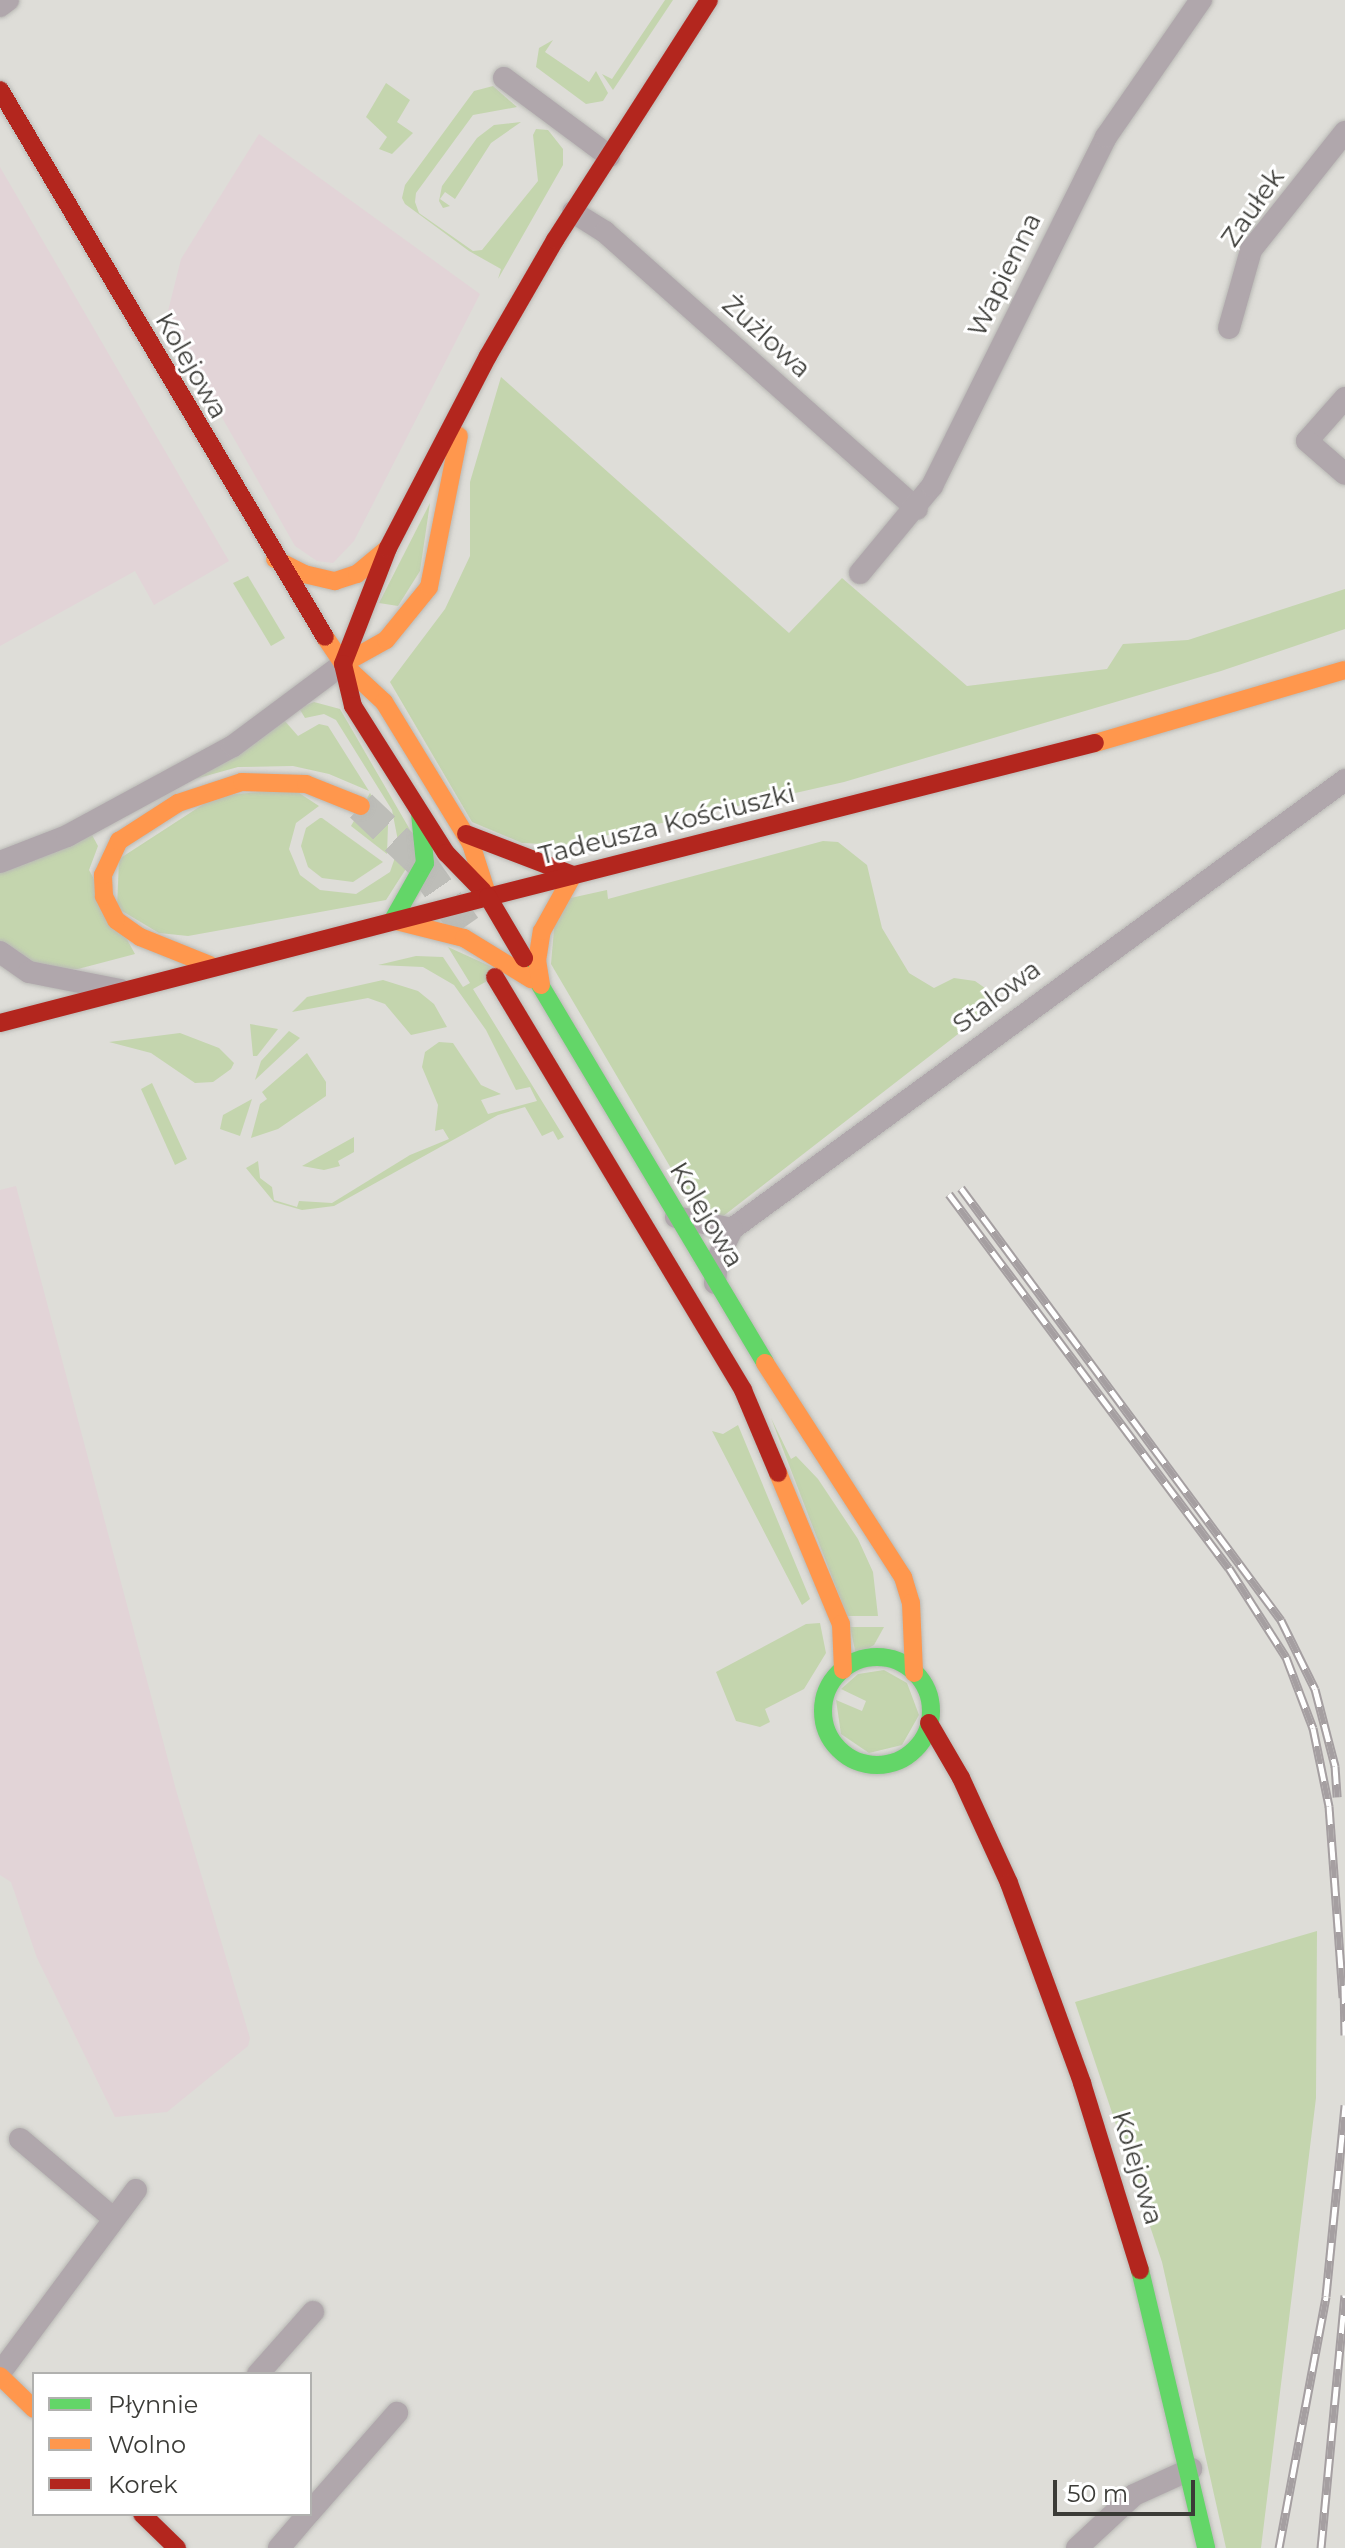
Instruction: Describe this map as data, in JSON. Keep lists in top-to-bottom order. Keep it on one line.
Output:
{"streets":{"street":["Zaułek","Wapienna","Żużlowa","Kolejowa","Tadeusza Kościuszki","Stalowa"]},"crossings":[["Wapienna","Żużlowa"],["Kolejowa","Tadeusza Kościuszki"]],"legend":["Płynnie","Wolno","Korek"],"scale_bar":"50 m"}
